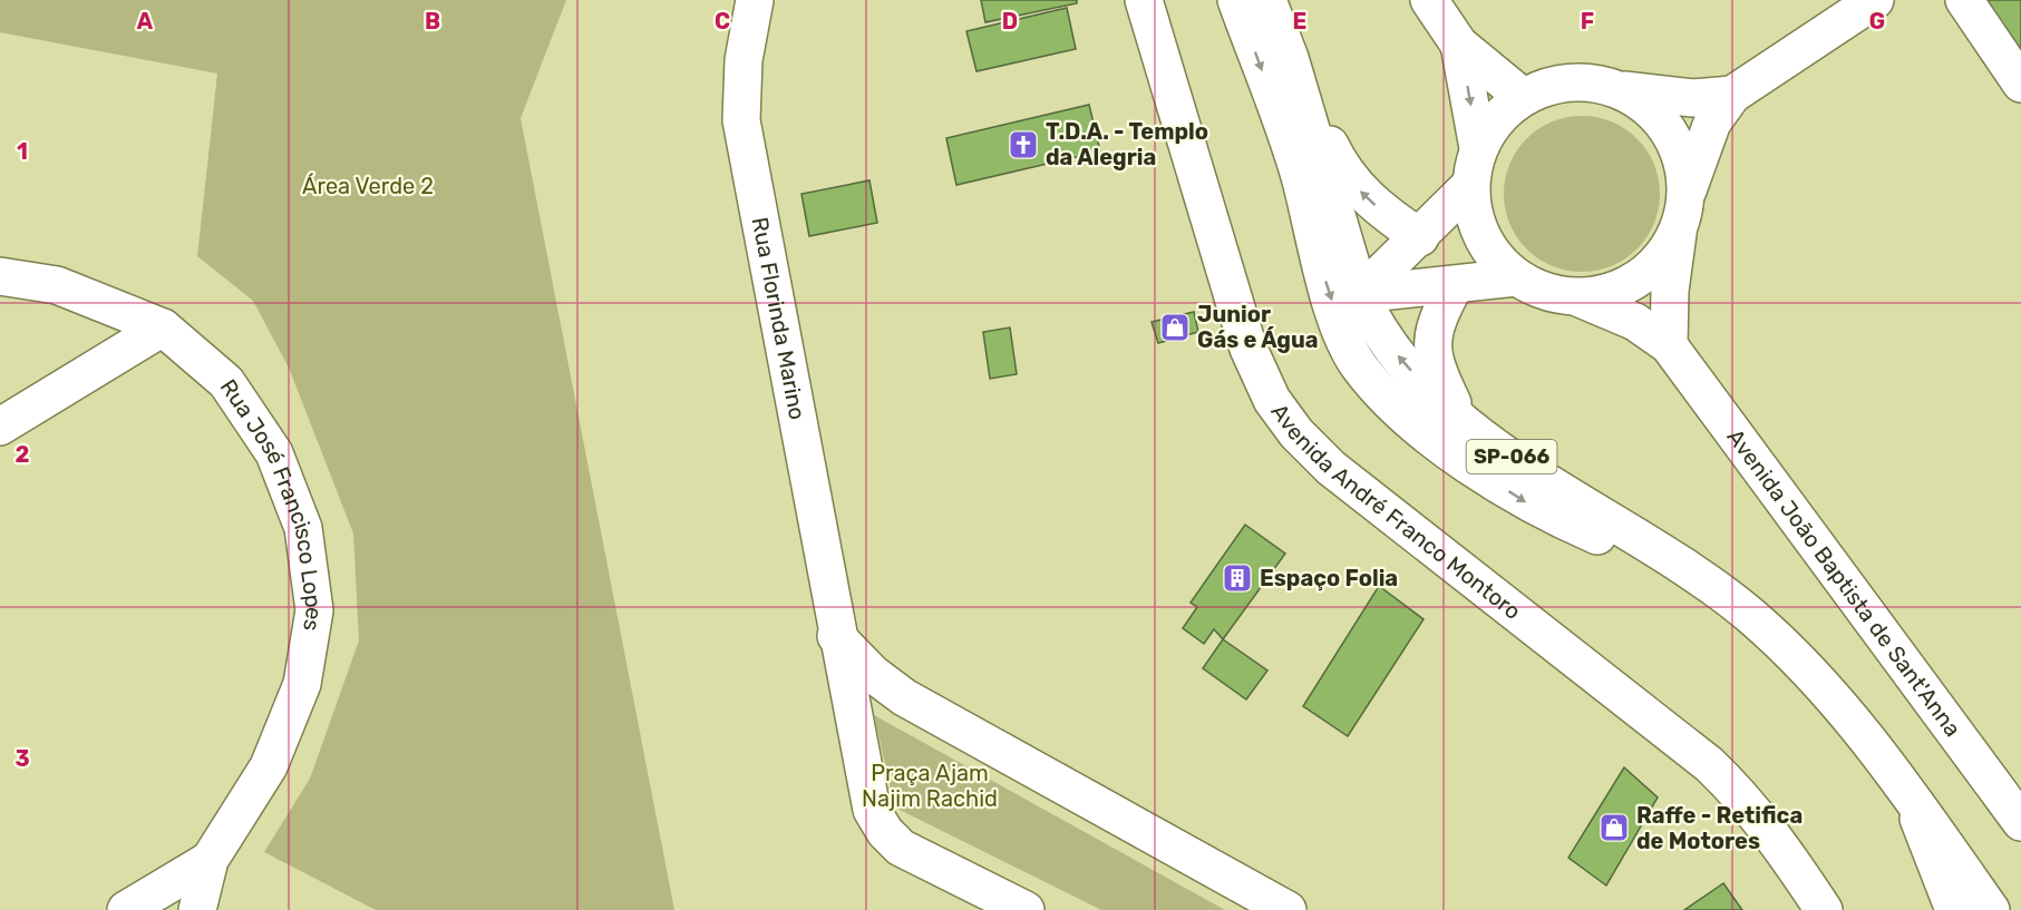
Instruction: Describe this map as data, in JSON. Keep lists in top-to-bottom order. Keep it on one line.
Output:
{"streets":{"street":["Rua Florinda Marino","SP-066","Rua José Francisco Lopes","Avenida André Franco Montoro","Avenida João Baptista de Sant'Anna"]},"parks":["Área Verde 2","Praça Ajam Najim Rachid"],"places":{"church":["T.D.A. - Templo da Alegria"],"shop":["Junior Gás e Água","Raffe - Retifica de Motores"],"building":["Espaço Folia"]},"grid":{"columns":["A","B","C","D","E","F","G"],"rows":["1","2","3"]}}
